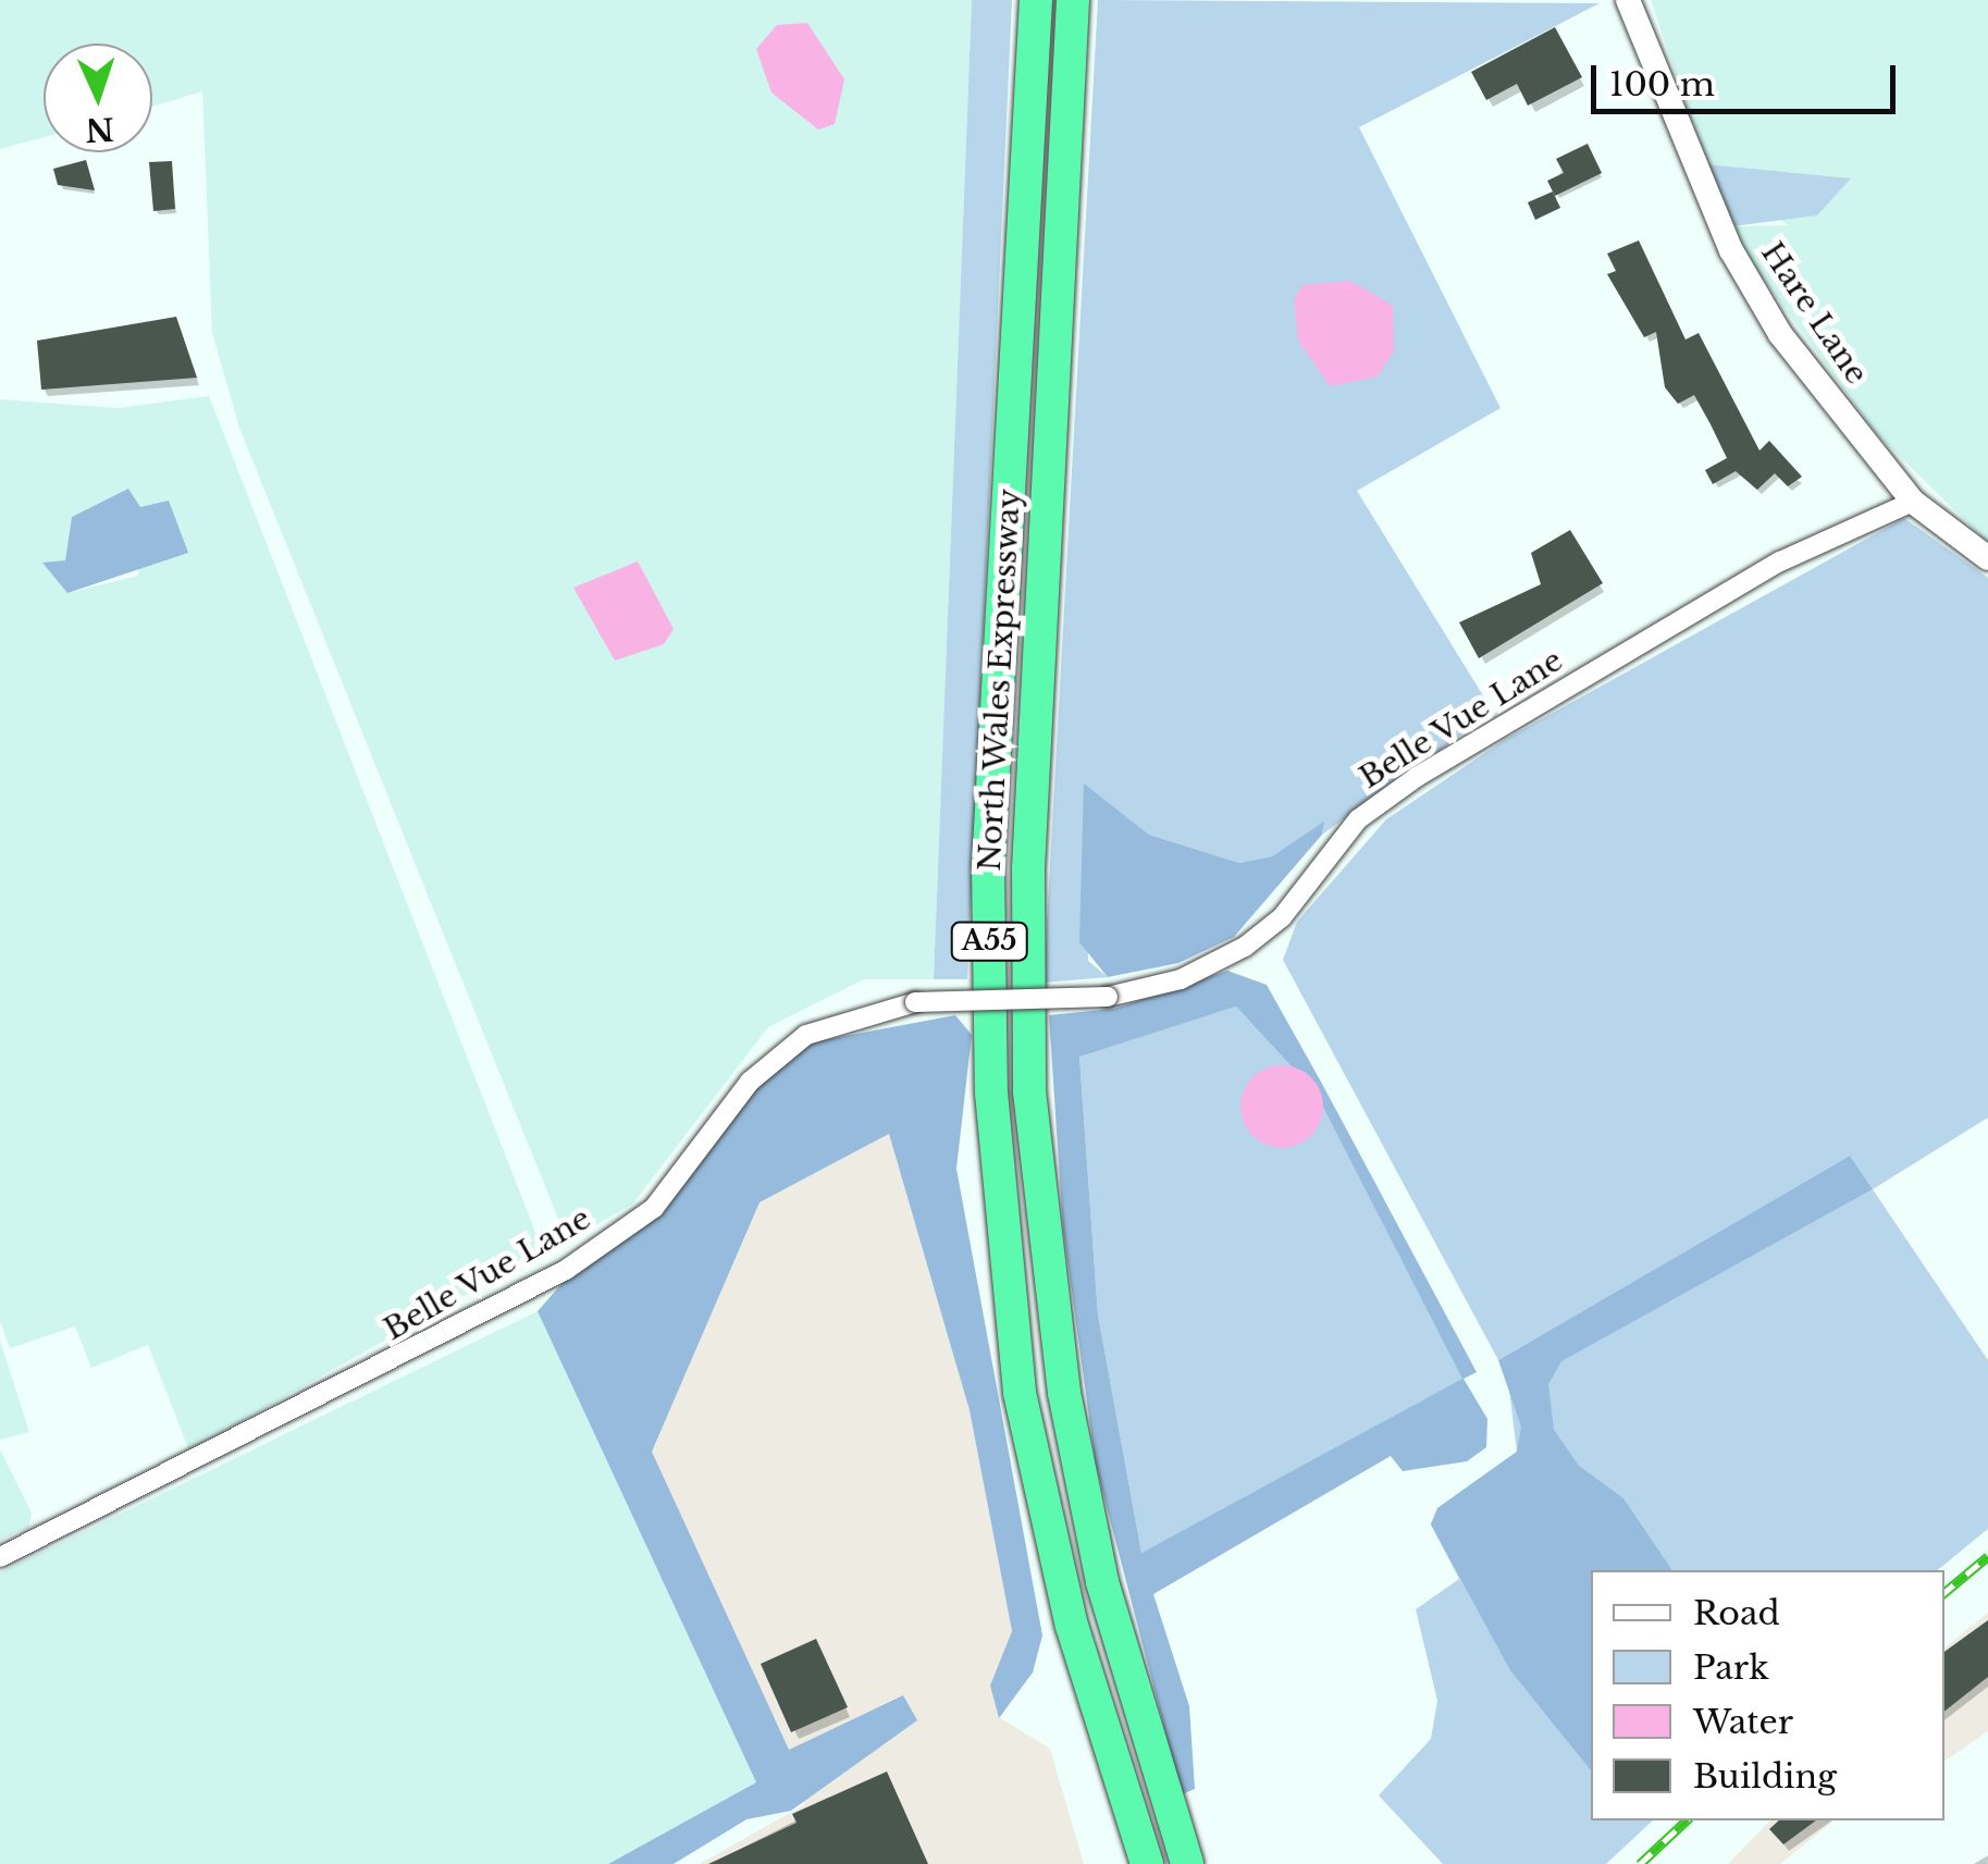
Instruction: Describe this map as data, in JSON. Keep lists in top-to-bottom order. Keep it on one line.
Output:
{"streets":{"highway":["North Wales Expressway","A55"],"street":["Hare Lane","Belle Vue Lane"]},"crossings":[["Hare Lane","Belle Vue Lane"]],"legend":["Road","Park","Water","Building"],"scale_bar":"100 m","north":"bottom"}
